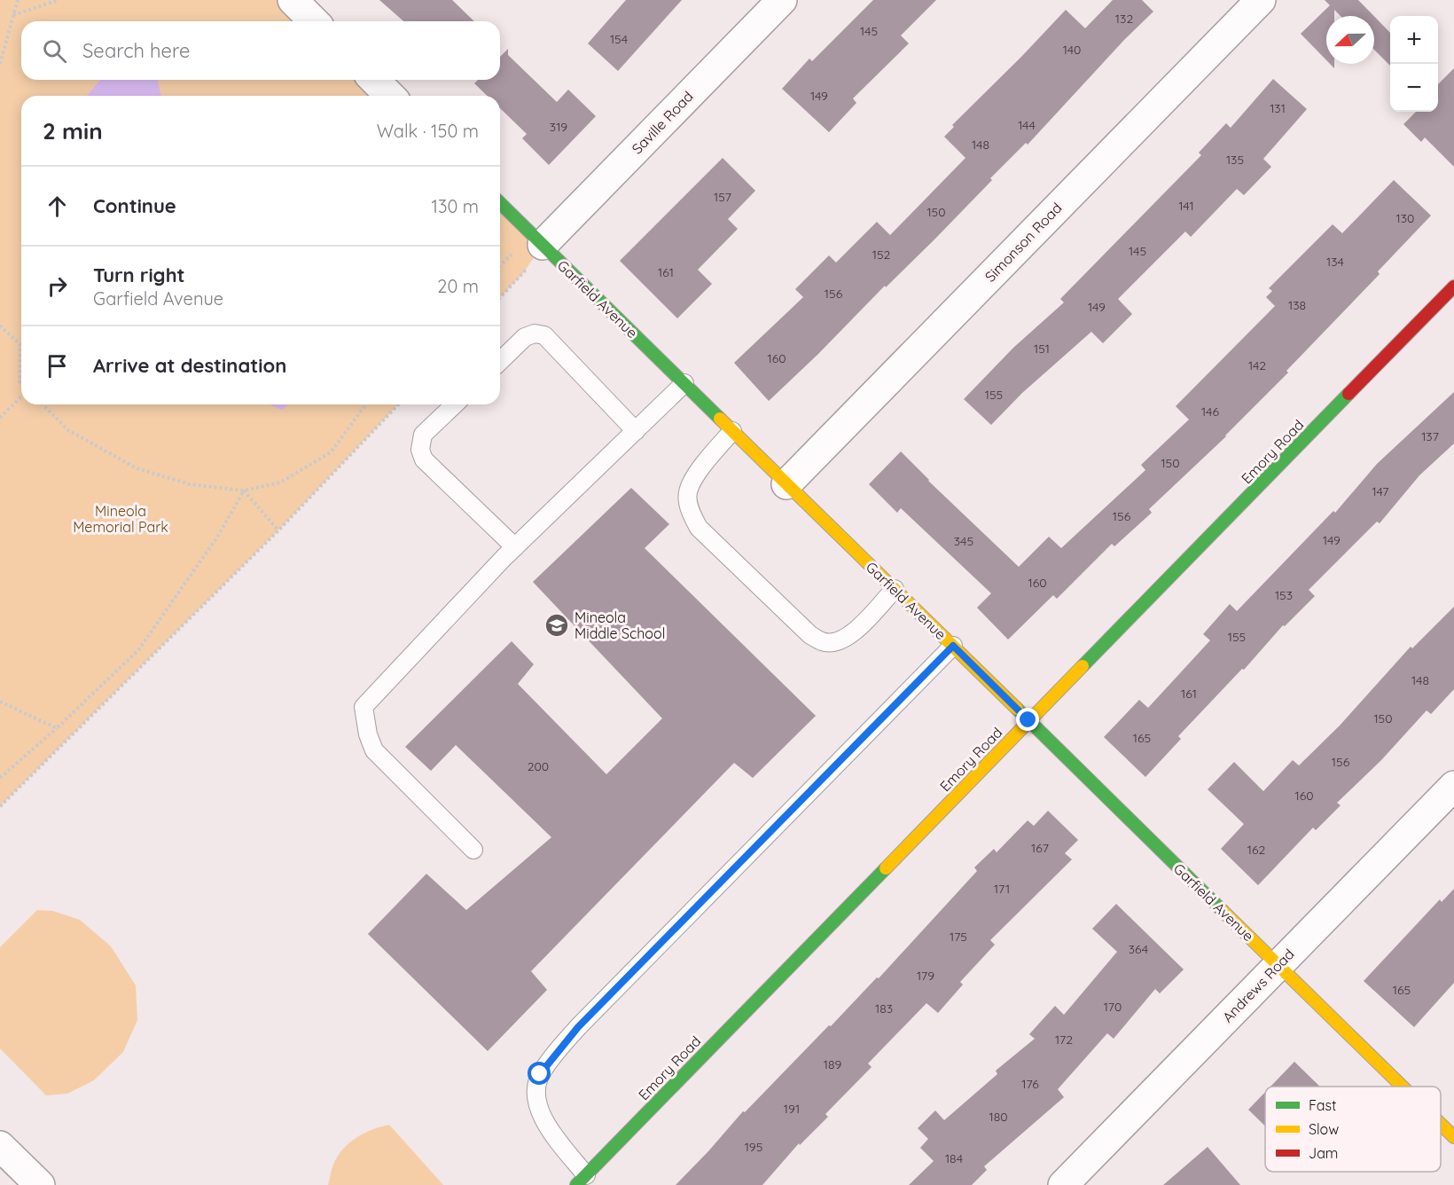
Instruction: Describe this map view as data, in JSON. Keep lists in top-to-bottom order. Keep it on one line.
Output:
{"streets":{"street":["Saville Road","Simonson Road","Garfield Avenue","Emory Road","Andrews Road"]},"crossings":[["Saville Road","Garfield Avenue"],["Simonson Road","Garfield Avenue"],["Garfield Avenue","Emory Road"],["Garfield Avenue","Andrews Road"]],"parks":["Mineola Memorial Park"],"places":{"school or university":["Mineola Middle School"]},"house_numbers":["132","145","154","140","149","131","144","319","148","135","157","141","150","130","145","152","134","161","156","138","149","151","160","142","155","146","137","150","147","156","149","345","160","153","155","148","161","150","165","156","200","160","167","162","171","175","364","179","165","170","183","172","189","176","191","180","195","184"],"legend":["Fast","Slow","Jam"],"north":"left","page":{"map_buttons":["+","−"],"search":"Search here","heading":["2 min","Walk · 150 m"],"list":[["Continue","130 m"],["Turn right","Garfield Avenue","20 m"],"Arrive at destination"]}}
